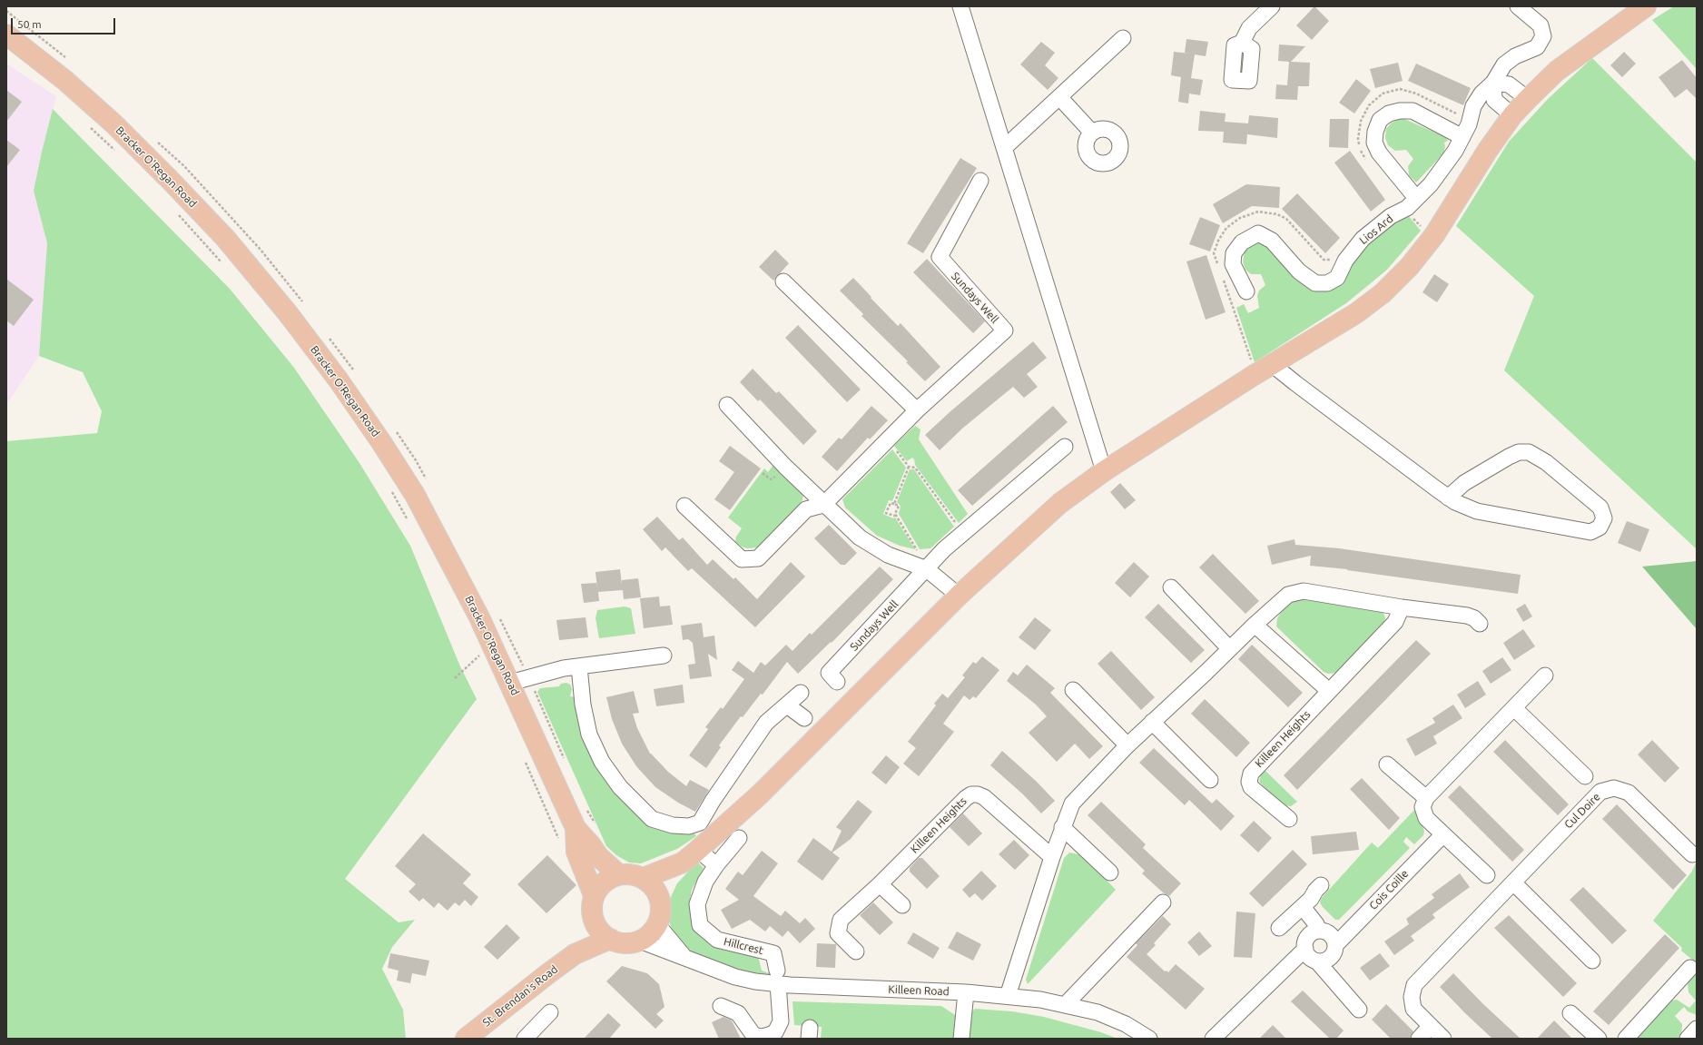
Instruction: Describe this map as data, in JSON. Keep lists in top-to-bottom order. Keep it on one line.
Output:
{"streets":{"main road":["Bracker O'Regan Road","St. Brendan's Road"],"street":["Lios Ard","Sundays Well","Killeen Heights","Cul Doire","Cois Coille","Hillcrest","Killeen Road"]},"crossings":[["Bracker O'Regan Road","Killeen Road"],["Hillcrest","Killeen Road"]],"scale_bar":"50 m"}
